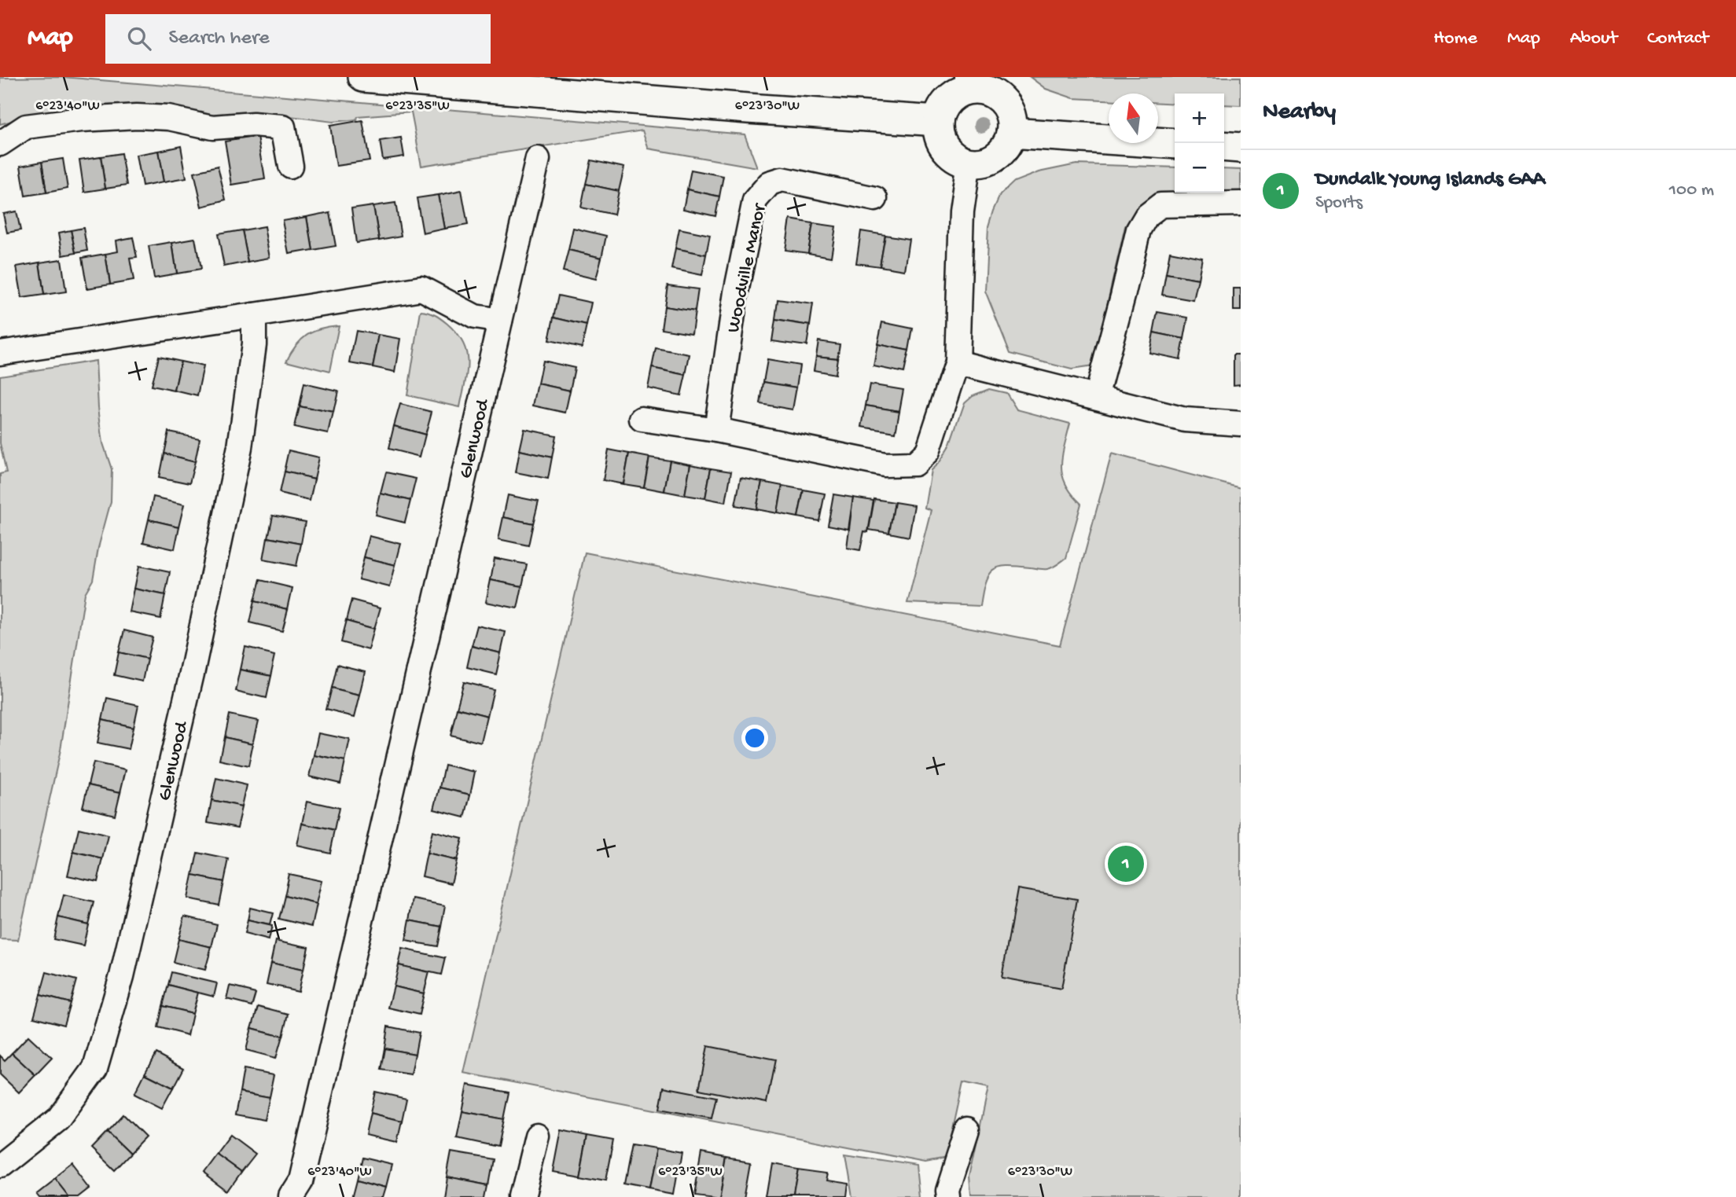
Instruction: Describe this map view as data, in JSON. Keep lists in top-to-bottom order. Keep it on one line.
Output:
{"streets":{"street":["Woodville Manor","Glenwood"]},"north":"top","page":{"header":"Map","search":"Search here","nav":["Home","Map","About","Contact"],"heading":"Nearby","map_buttons":["+","−"],"list":[{"mark":"1","name":"Dundalk Young Islands GAA","note":"Sports","value":"100 m"}],"pins":"1"},"coordinates":["6°23'40\"W","6°23'35\"W","6°23'30\"W"]}
